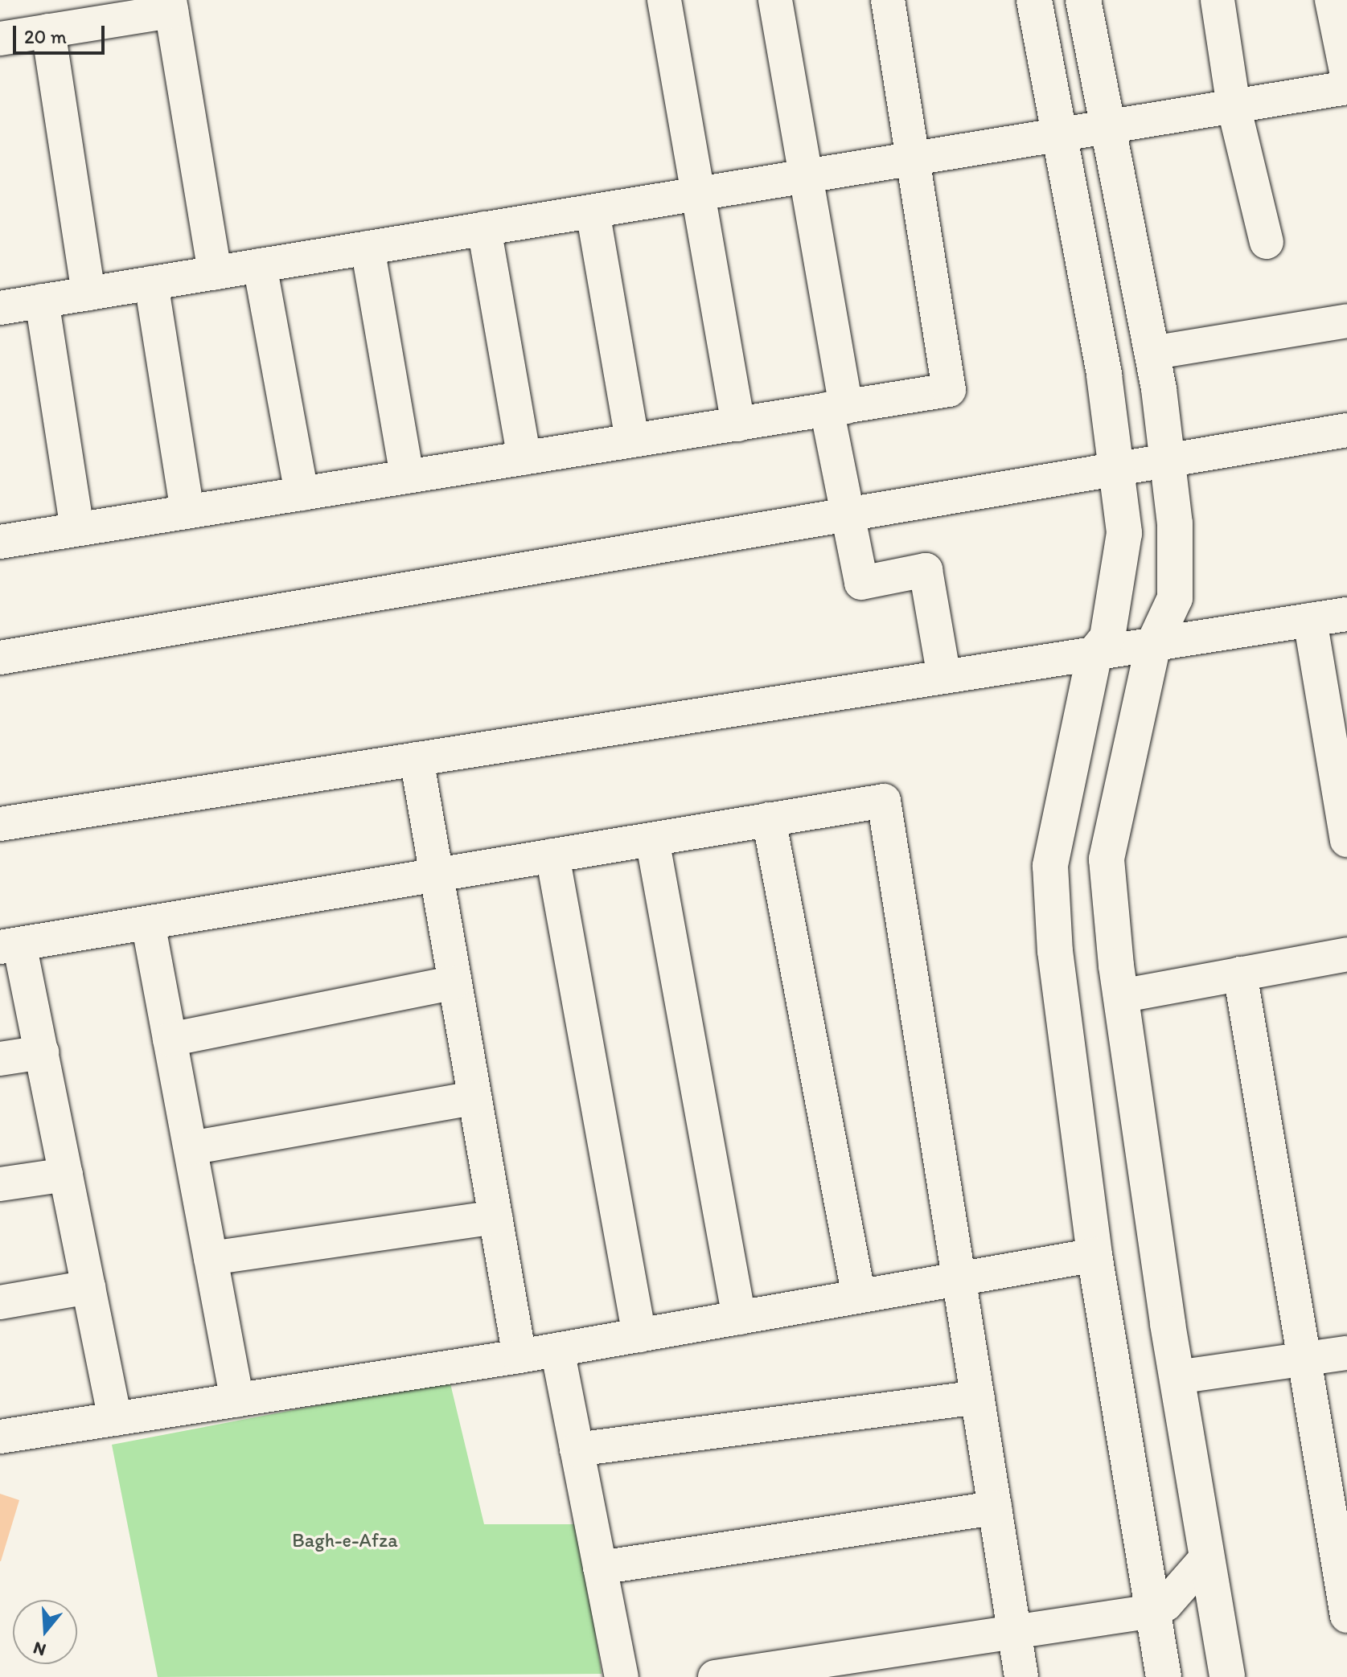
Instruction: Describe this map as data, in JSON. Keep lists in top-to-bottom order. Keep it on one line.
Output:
{"parks":["Bagh-e-Afza"],"scale_bar":"20 m","north":"bottom"}
